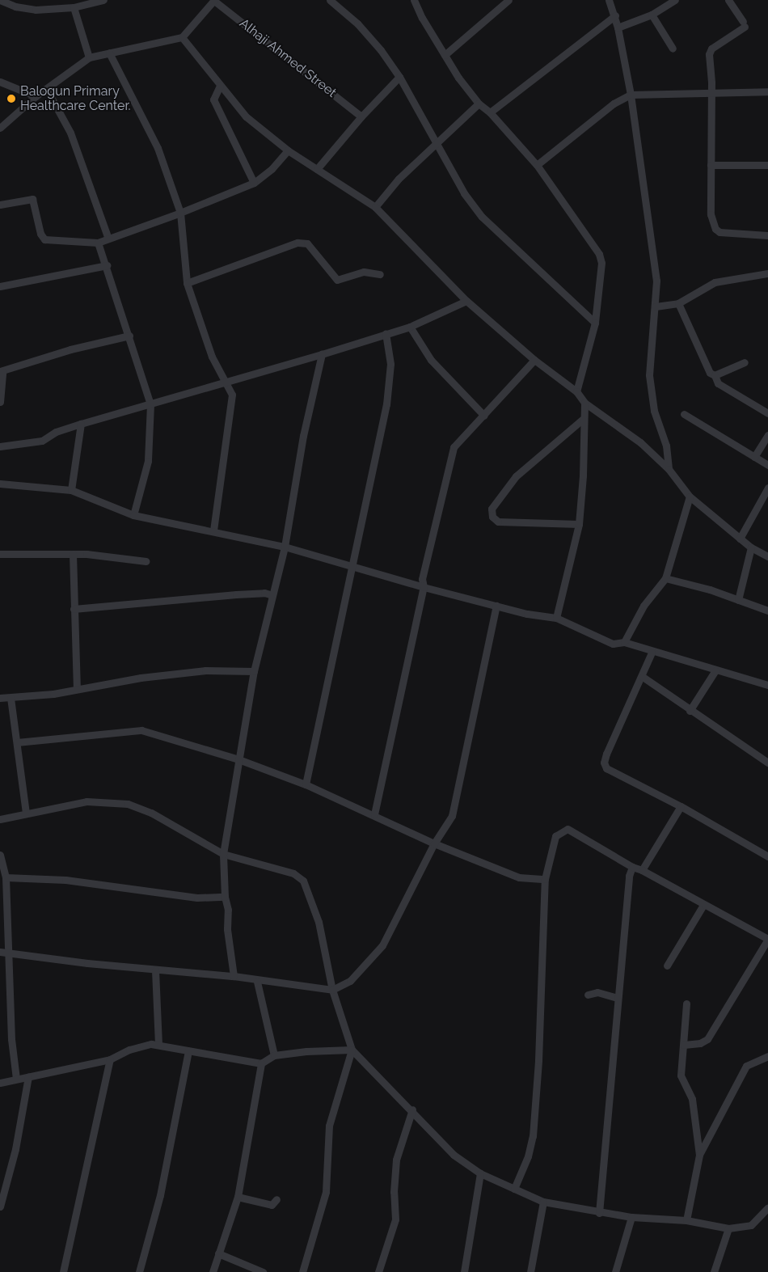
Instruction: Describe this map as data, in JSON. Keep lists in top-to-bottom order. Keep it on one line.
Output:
{"streets":{"street":["Alhaji Ahmed Street"]},"places":["Balogun Primary Healthcare Center."]}
